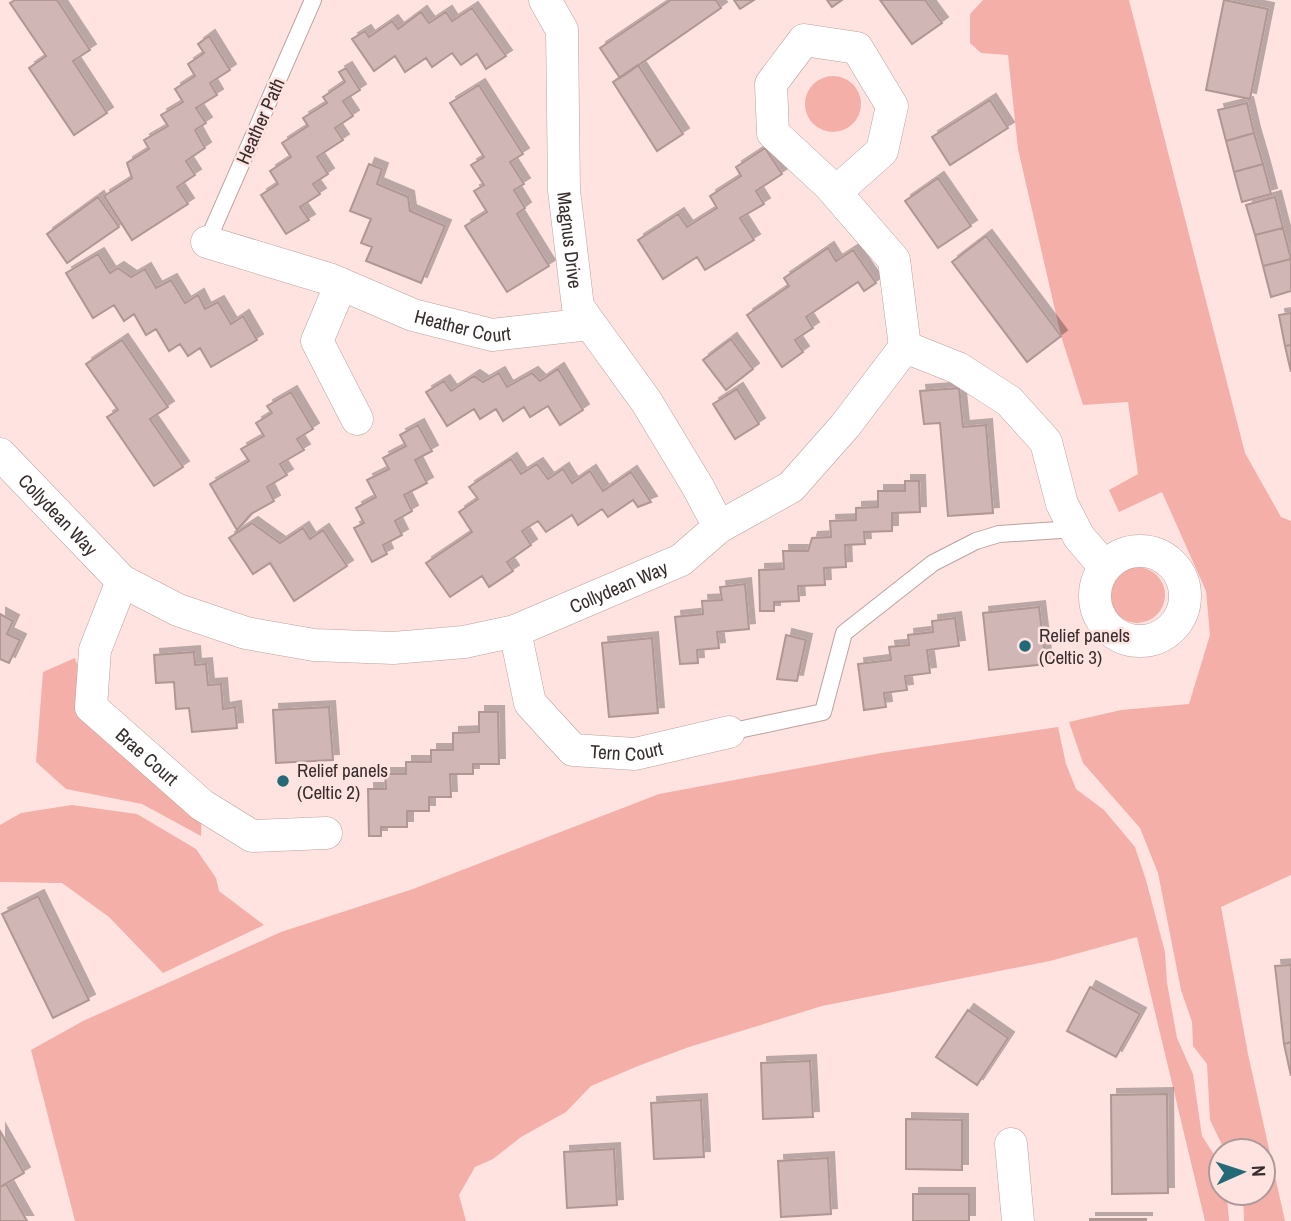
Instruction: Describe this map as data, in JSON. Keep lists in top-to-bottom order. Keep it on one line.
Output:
{"streets":{"street":["Magnus Drive","Heather Court","Collydean Way","Tern Court","Brae Court"],"lane":["Heather Path"]},"crossings":[["Heather Path","Heather Court"],["Magnus Drive","Heather Court"],["Magnus Drive","Collydean Way"],["Collydean Way","Tern Court"],["Collydean Way","Brae Court"]],"places":["Relief panels (Celtic 3)","Relief panels (Celtic 2)"],"north":"right"}
